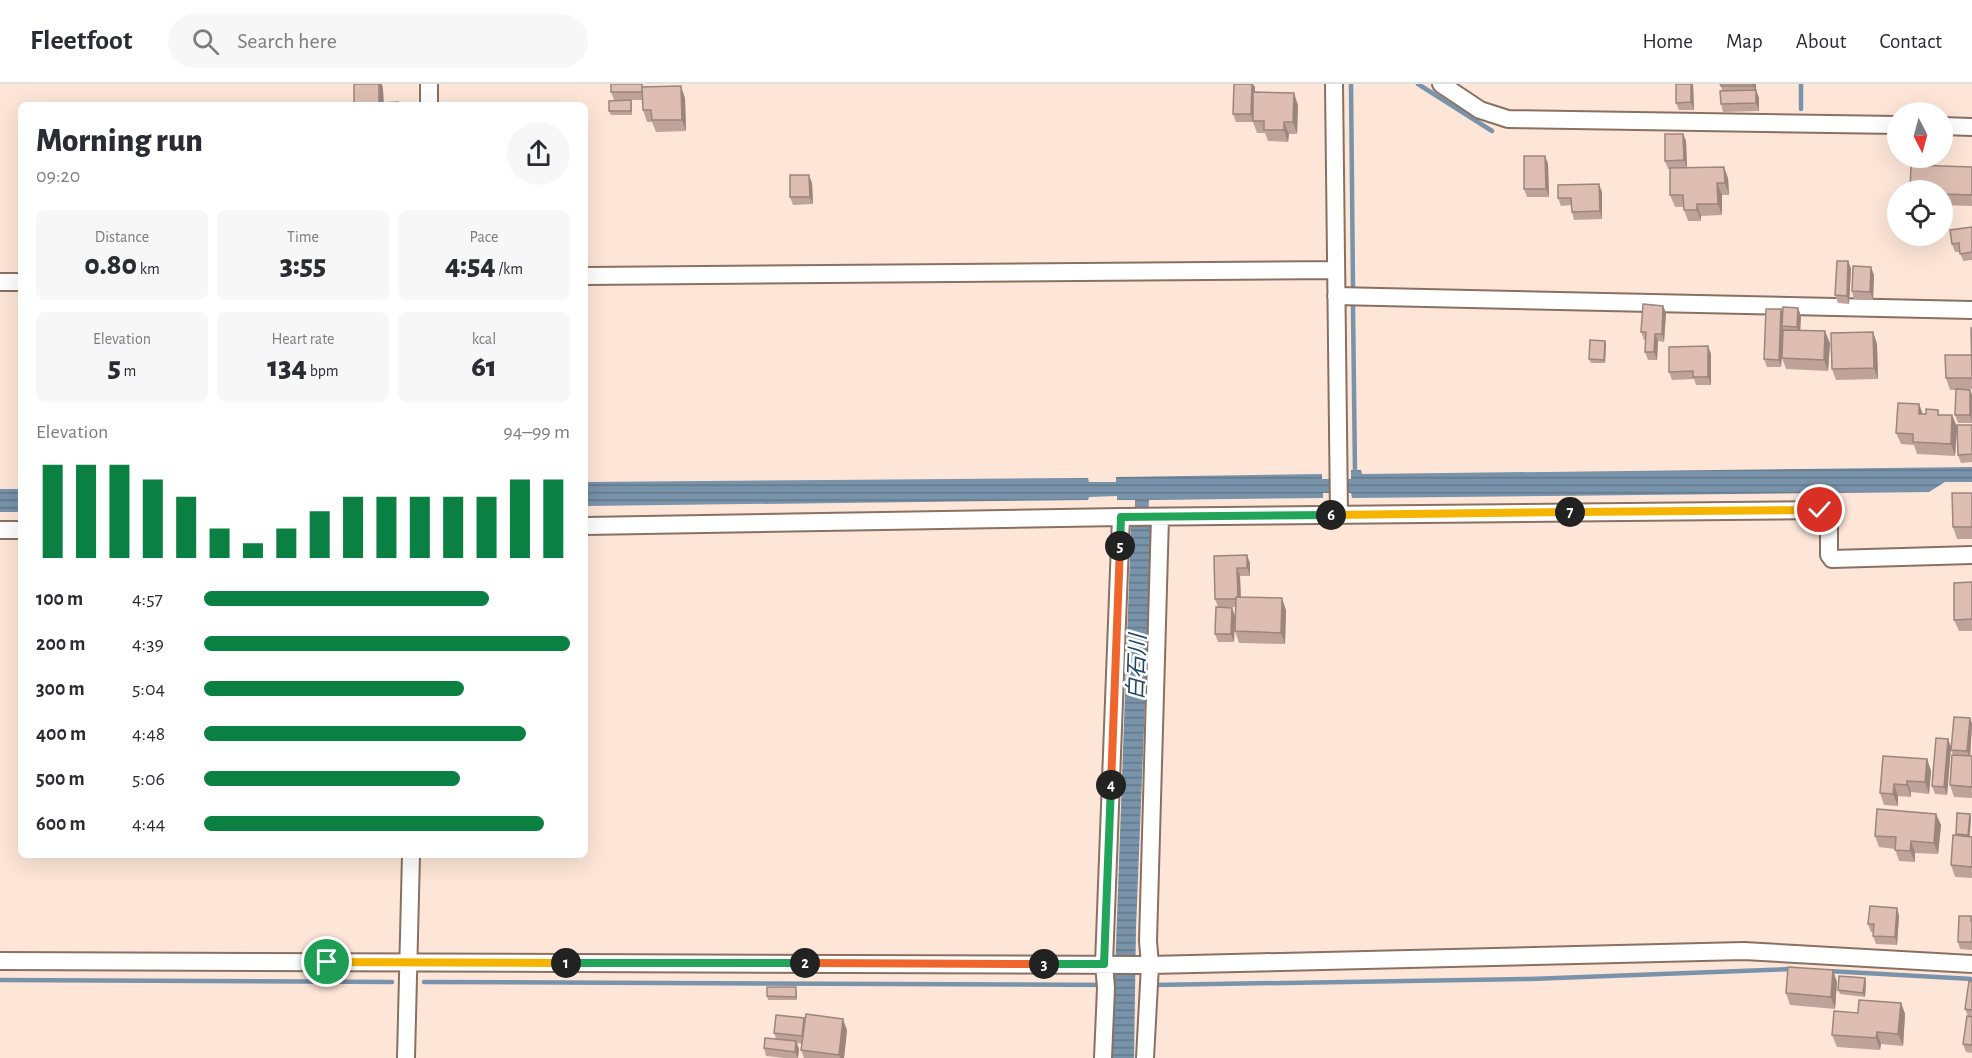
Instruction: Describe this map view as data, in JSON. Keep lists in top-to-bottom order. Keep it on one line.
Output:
{"water":["白石川"],"north":"bottom","page":{"header":"Fleetfoot","search":"Search here","nav":["Home","Map","About","Contact"],"heading":["Morning run","09:20"],"stats":[["Distance","0.80 km"],["Time","3:55"],["Pace","4:54 /km"],["Elevation","5 m"],["Heart rate","134 bpm"],["kcal","61"]],"chart":["Elevation","94–99 m"],"pins":["7","6","5","4","1","2","3"],"list":[{"name":"100 m","note":"4:57"},{"name":"200 m","note":"4:39"},{"name":"300 m","note":"5:04"},{"name":"400 m","note":"4:48"},{"name":"500 m","note":"5:06"},{"name":"600 m","note":"4:44"}]}}
